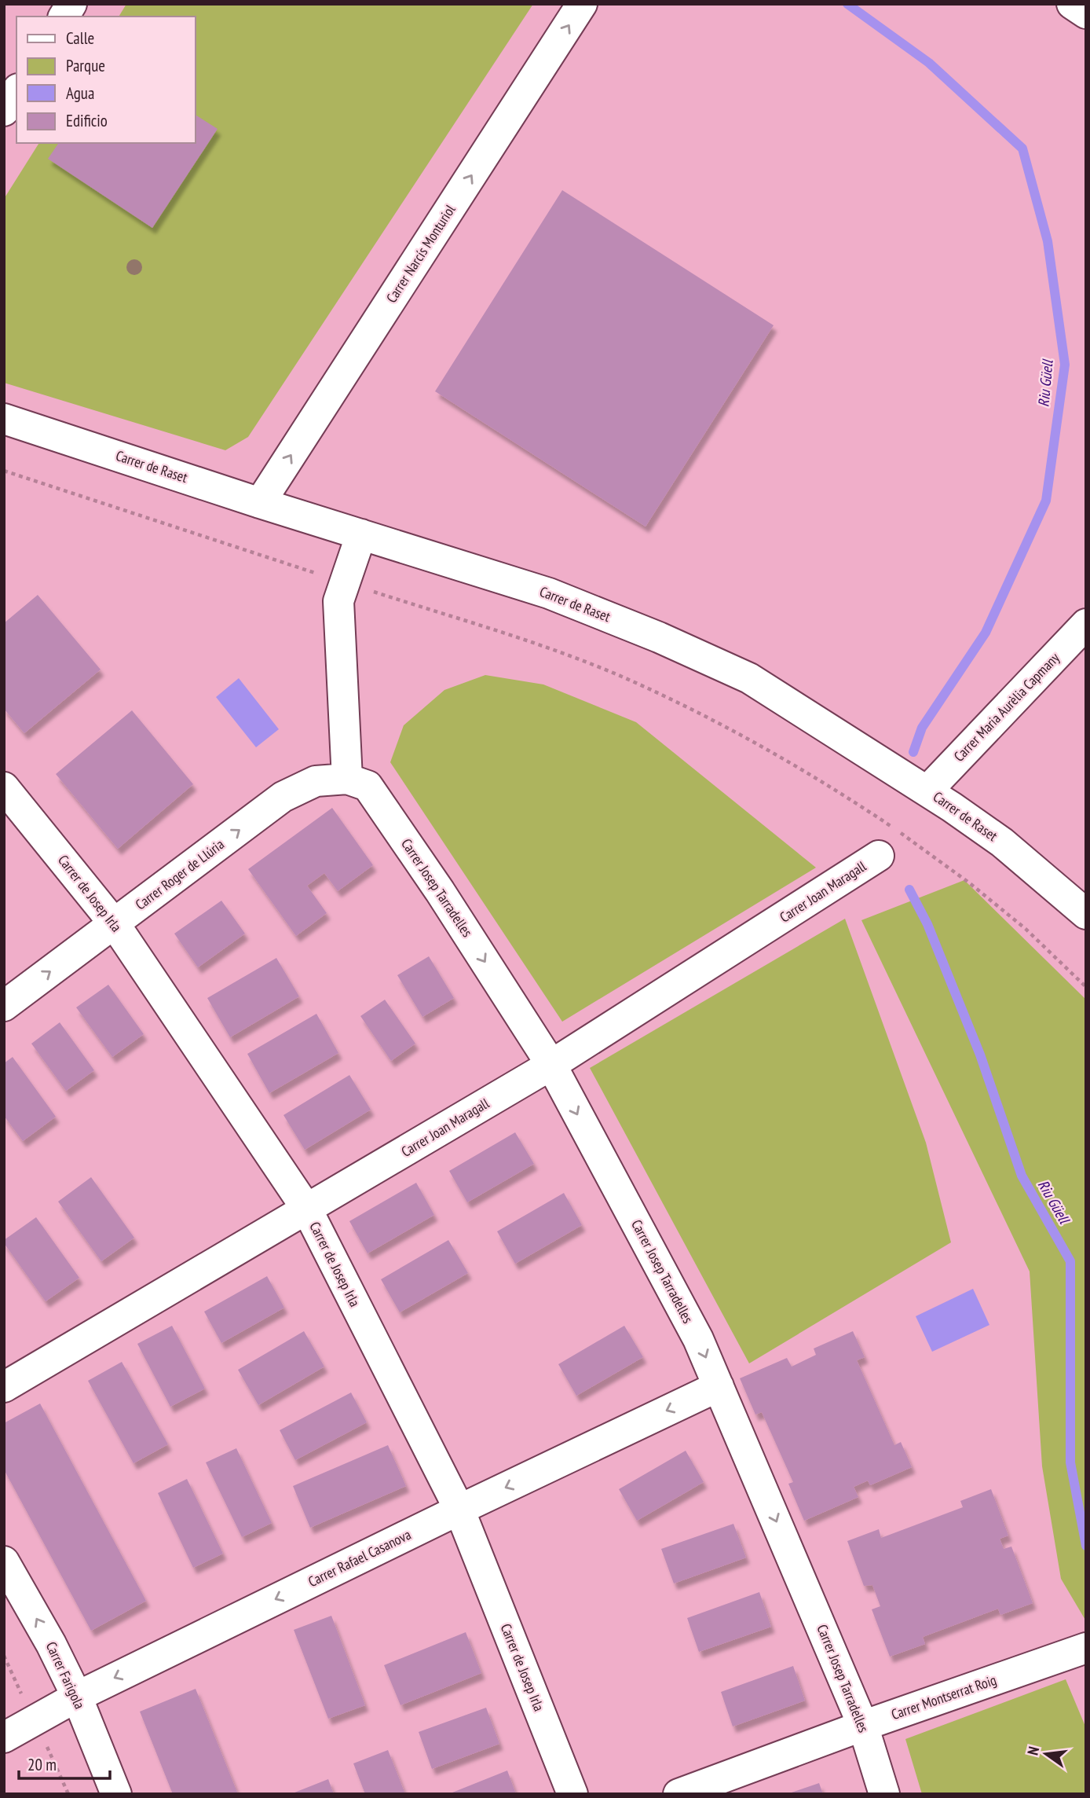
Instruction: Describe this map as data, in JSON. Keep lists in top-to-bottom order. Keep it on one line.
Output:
{"streets":{"street":["Carrer Narcís Monturiol","Carrer de Raset","Carrer Maria Aurèlia Capmany","Carrer Roger de Llúria","Carrer Josep Tarradelles","Carrer Joan Maragall","Carrer de Josep Irla","Carrer Rafael Casanova","Carrer Farigola","Carrer Montserrat Roig"]},"crossings":[["Carrer Narcís Monturiol","Carrer de Raset"],["Carrer de Raset","Carrer Maria Aurèlia Capmany"],["Carrer Roger de Llúria","Carrer Josep Tarradelles"],["Carrer Roger de Llúria","Carrer de Josep Irla"],["Carrer Josep Tarradelles","Carrer Joan Maragall"],["Carrer Josep Tarradelles","Carrer Rafael Casanova"],["Carrer Josep Tarradelles","Carrer Montserrat Roig"],["Carrer Joan Maragall","Carrer de Josep Irla"],["Carrer de Josep Irla","Carrer Rafael Casanova"],["Carrer Rafael Casanova","Carrer Farigola"]],"one_way":["Carrer Narcís Monturiol","Carrer Roger de Llúria","Carrer Josep Tarradelles","Carrer Rafael Casanova","Carrer Farigola"],"water":["Riu Güell"],"legend":["Calle","Parque","Agua","Edificio"],"scale_bar":"20 m","north":"left"}
